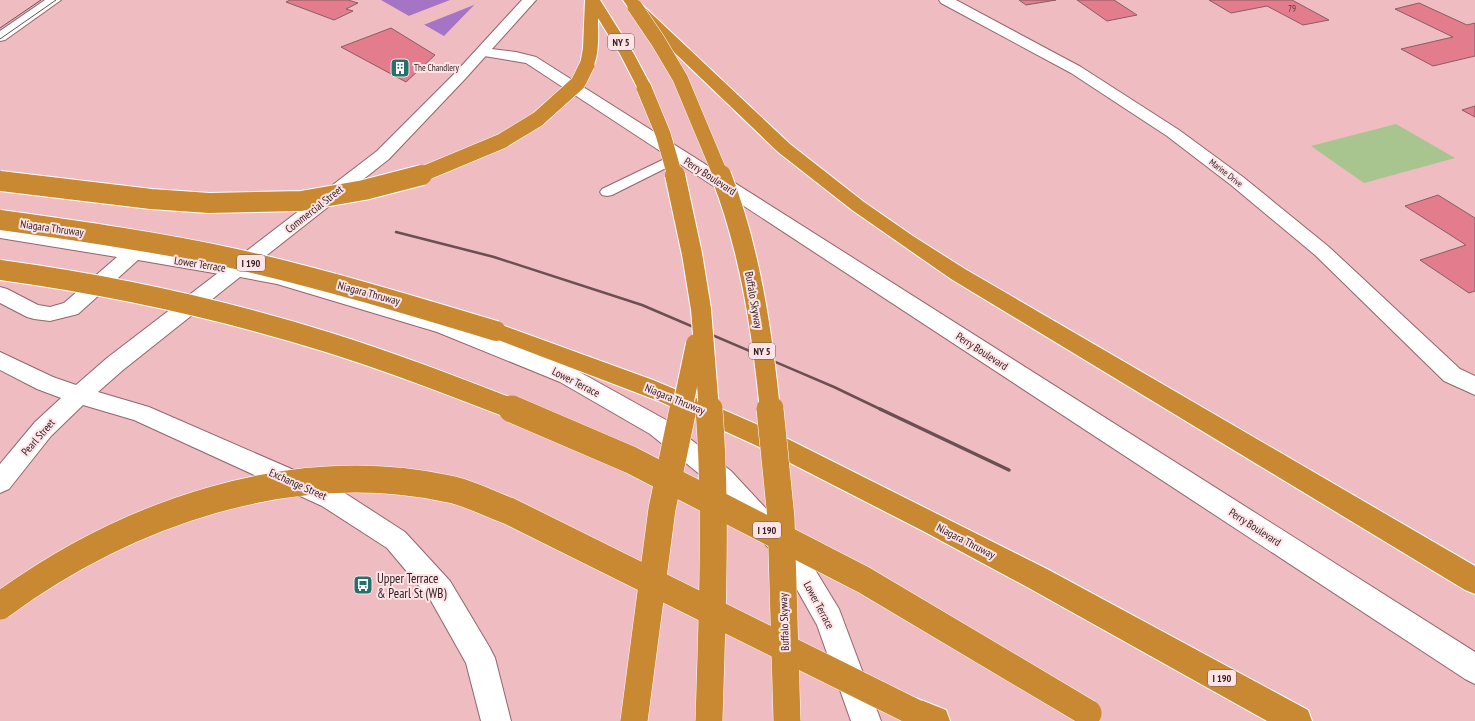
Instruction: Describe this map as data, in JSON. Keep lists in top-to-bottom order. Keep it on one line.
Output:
{"streets":{"highway":["NY 5","Niagara Thruway","I 190","Buffalo Skyway"],"street":["Marine Drive","Perry Boulevard","Commercial Street","Lower Terrace","Pearl Street","Exchange Street"]},"crossings":[["Perry Boulevard","Commercial Street"],["Commercial Street","Lower Terrace"],["Commercial Street","Pearl Street"],["Commercial Street","Exchange Street"],["Pearl Street","Exchange Street"]],"places":{"building":["The Chandlery"],"bus stop":["Upper Terrace & Pearl St (WB)"]},"house_numbers":["79"]}
